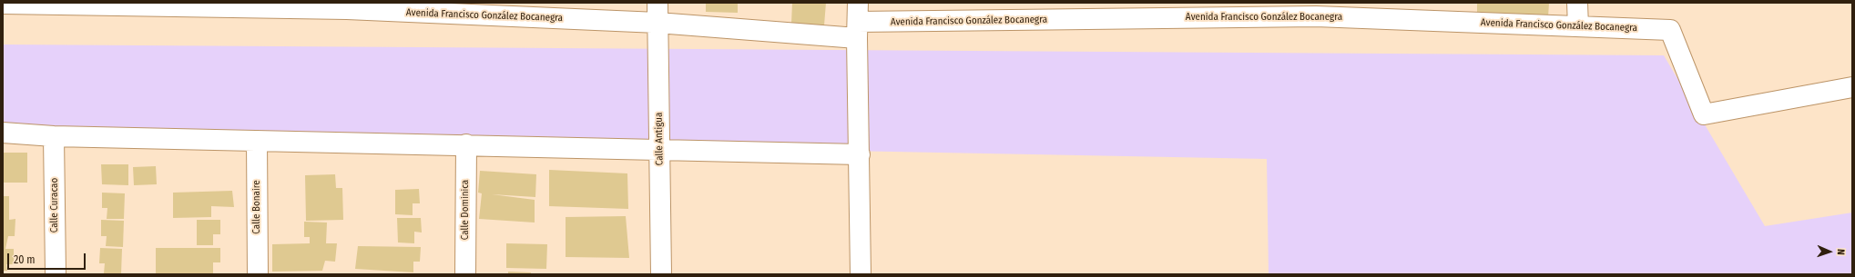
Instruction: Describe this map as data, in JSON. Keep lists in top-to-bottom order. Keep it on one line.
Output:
{"streets":{"street":["Avenida Francisco González Bocanegra","Calle Antigua","Calle Curacao","Calle Bonaire","Calle Dominica"]},"crossings":[["Avenida Francisco González Bocanegra","Calle Antigua"]],"scale_bar":"20 m","north":"right"}
